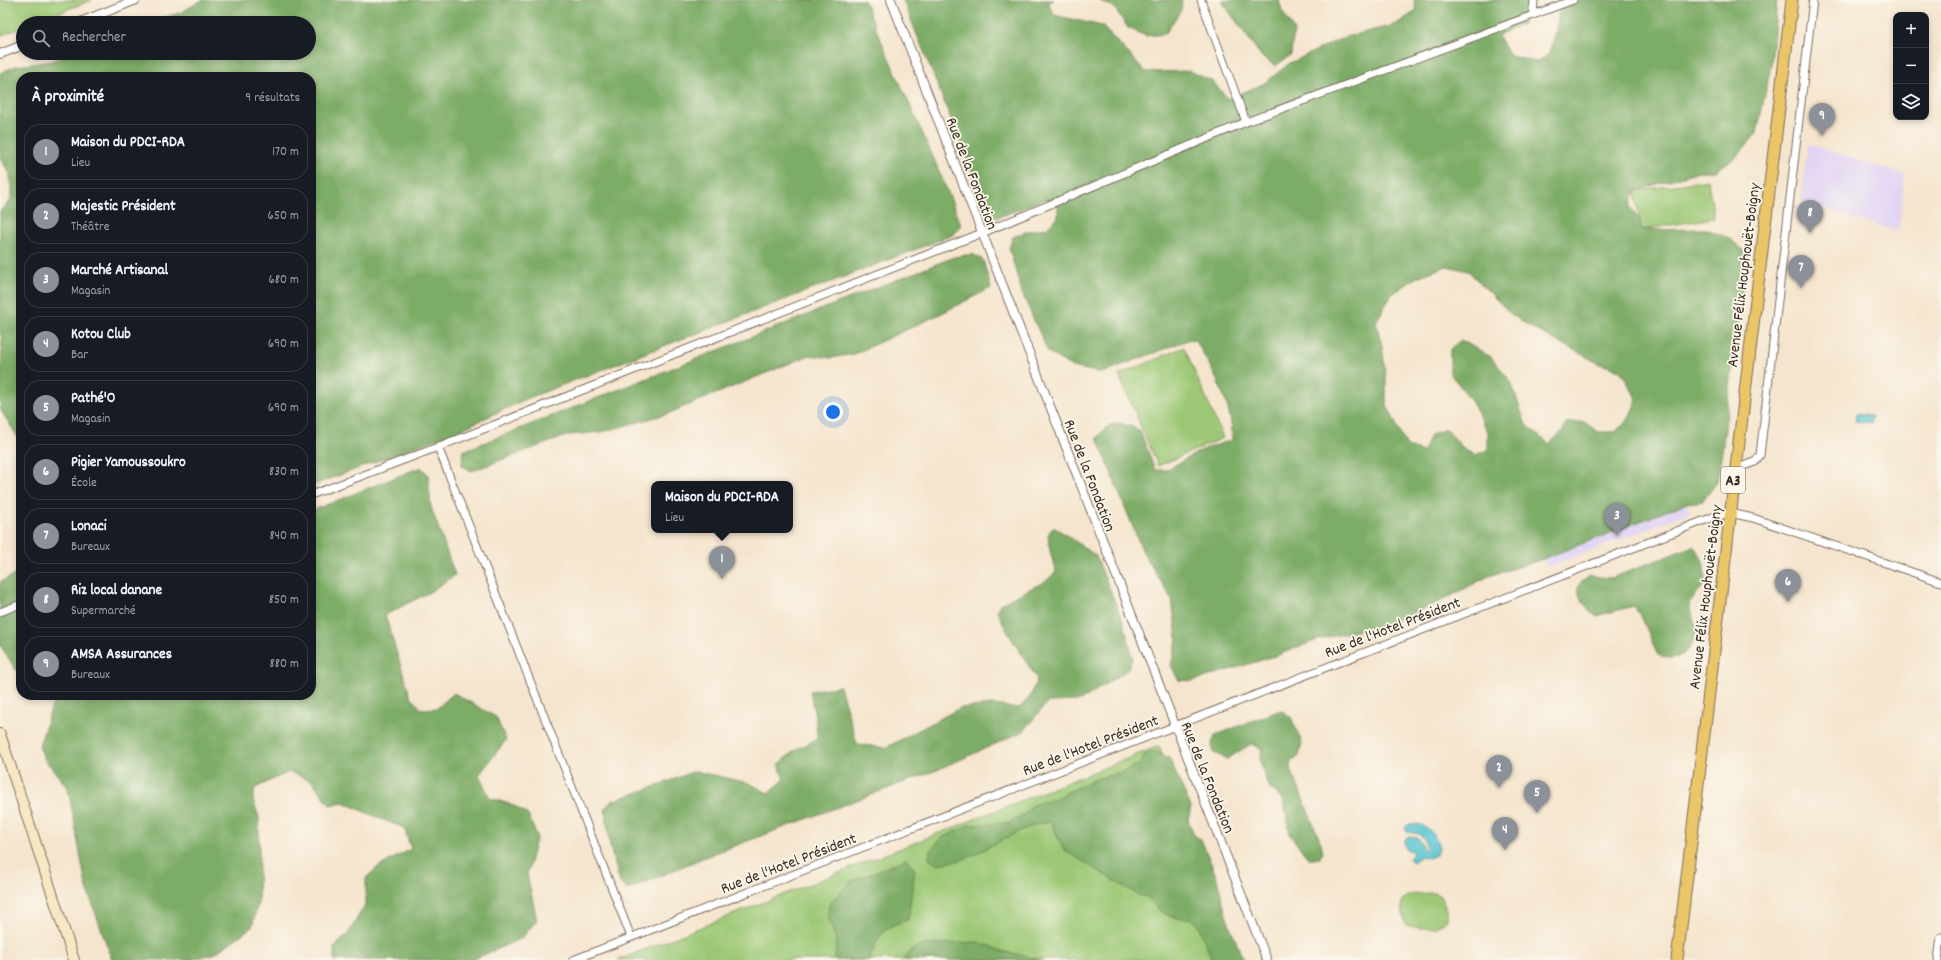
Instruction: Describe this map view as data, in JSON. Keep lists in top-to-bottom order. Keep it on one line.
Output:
{"streets":{"highway":["Avenue Félix Houphouët-Boigny","A3"],"street":["Rue de la Fondation","Rue de l'Hotel Président"]},"crossings":[["Rue de la Fondation","Rue de l'Hotel Président"],["Avenue Félix Houphouët-Boigny","Rue de l'Hotel Président"]],"page":{"map_buttons":["+","−"],"search":"Rechercher","heading":["À proximité","9 résultats"],"pins":["9","8","7","3","1","6","2","5","4"],"list":[{"mark":"1","name":"Maison du PDCI-RDA","note":"Lieu","value":"170 m"},{"mark":"2","name":"Majestic Président","note":"Théâtre","value":"650 m"},{"mark":"3","name":"Marché Artisanal","note":"Magasin","value":"680 m"},{"mark":"4","name":"Kotou Club","note":"Bar","value":"690 m"},{"mark":"5","name":"Pathé'O","note":"Magasin","value":"690 m"},{"mark":"6","name":"Pigier Yamoussoukro","note":"École","value":"830 m"},{"mark":"7","name":"Lonaci","note":"Bureaux","value":"840 m"},{"mark":"8","name":"Riz local danane","note":"Supermarché","value":"850 m"},{"mark":"9","name":"AMSA Assurances","note":"Bureaux","value":"880 m"}],"popup":["Maison du PDCI-RDA","Lieu"]}}
